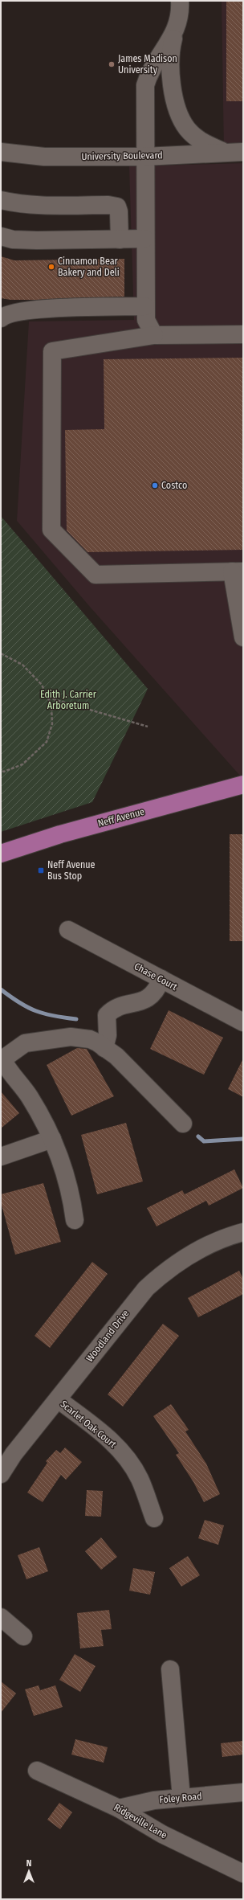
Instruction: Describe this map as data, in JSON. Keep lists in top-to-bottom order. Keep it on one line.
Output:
{"streets":{"main road":["Neff Avenue"],"street":["University Boulevard","Chase Court","Woodland Drive","Scarlet Oak Court","Foley Road","Ridgeville Lane"]},"crossings":[["Woodland Drive","Scarlet Oak Court"],["Foley Road","Ridgeville Lane"]],"parks":["Edith J. Carrier Arboretum"],"places":{"other":["James Madison University","Cinnamon Bear Bakery and Deli","Costco"],"transit":["Neff Avenue Bus Stop"]},"north":"top"}
